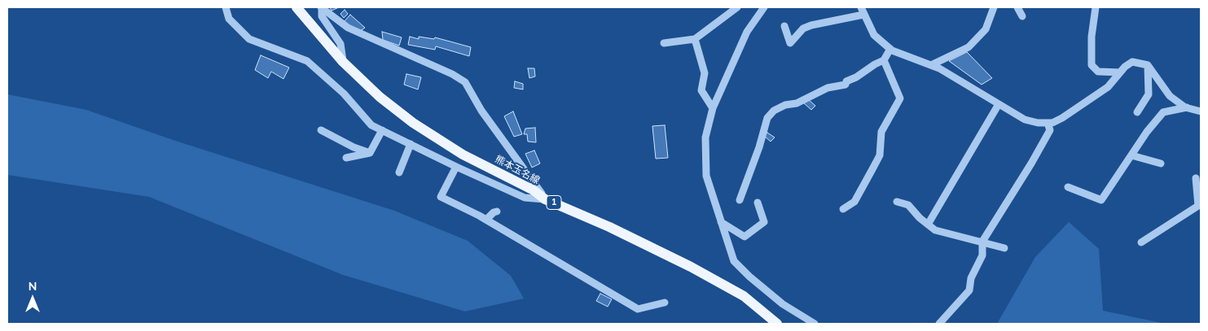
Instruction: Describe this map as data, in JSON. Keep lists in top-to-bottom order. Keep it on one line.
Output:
{"streets":{"main road":["熊本玉名線","1"]},"north":"top"}
